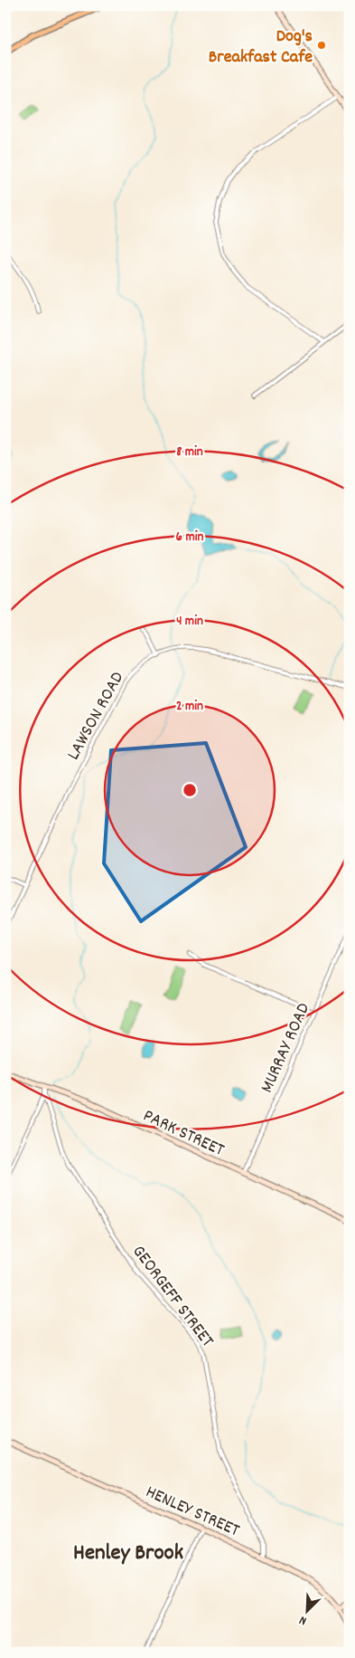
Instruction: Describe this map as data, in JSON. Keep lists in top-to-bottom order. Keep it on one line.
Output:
{"streets":{"street":["LAWSON ROAD","MURRAY ROAD","PARK STREET","GEORGEFF STREET","HENLEY STREET"]},"crossings":[["MURRAY ROAD","PARK STREET"],["PARK STREET","GEORGEFF STREET"],["GEORGEFF STREET","HENLEY STREET"]],"districts":["Henley Brook"],"places":["Dog's Breakfast Cafe"],"north":"bottom left","rings":["8 min","6 min","4 min","2 min"]}
